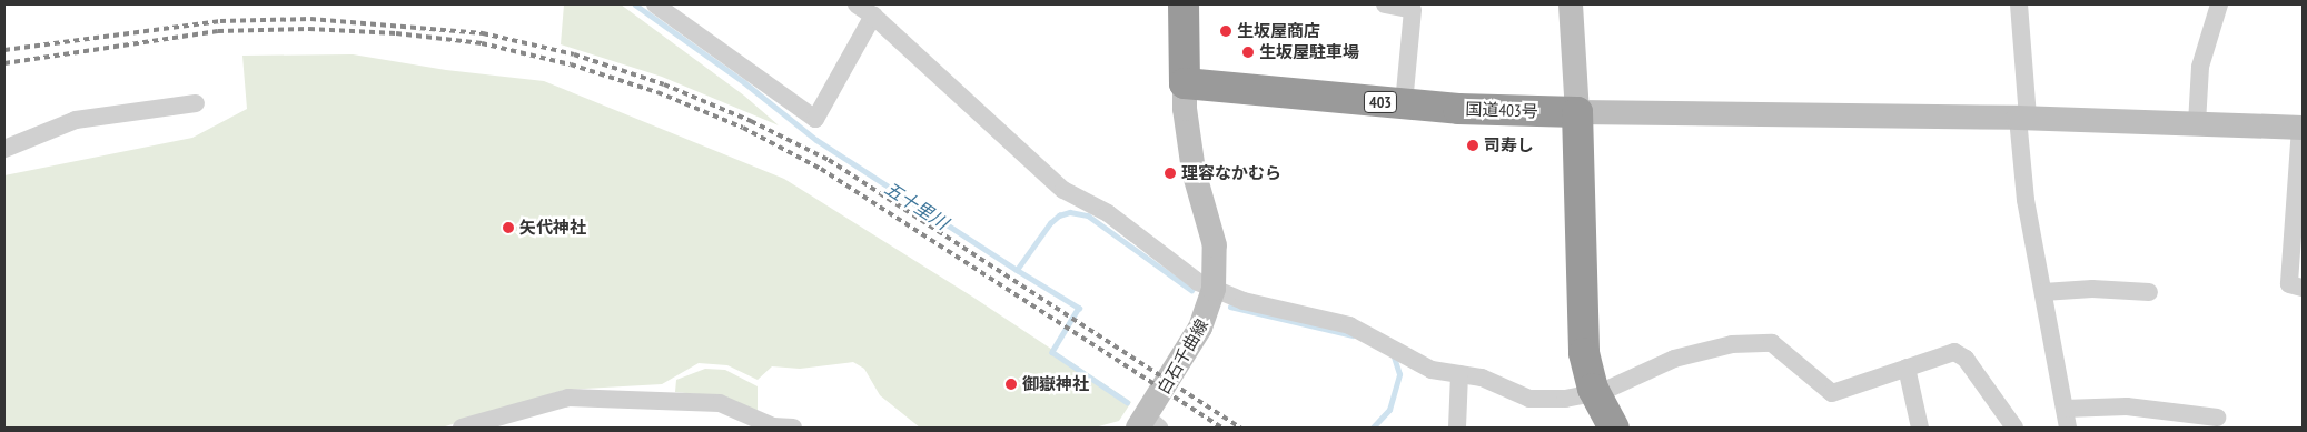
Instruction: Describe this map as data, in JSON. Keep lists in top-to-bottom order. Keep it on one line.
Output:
{"streets":{"highway":["403","国道403号"],"street":["白石千曲線"]},"crossings":[["国道403号","白石千曲線"]],"water":["五十里川"],"places":["生坂屋商店","生坂屋駐車場","司寿し","理容なかむら","矢代神社","御嶽神社"]}
